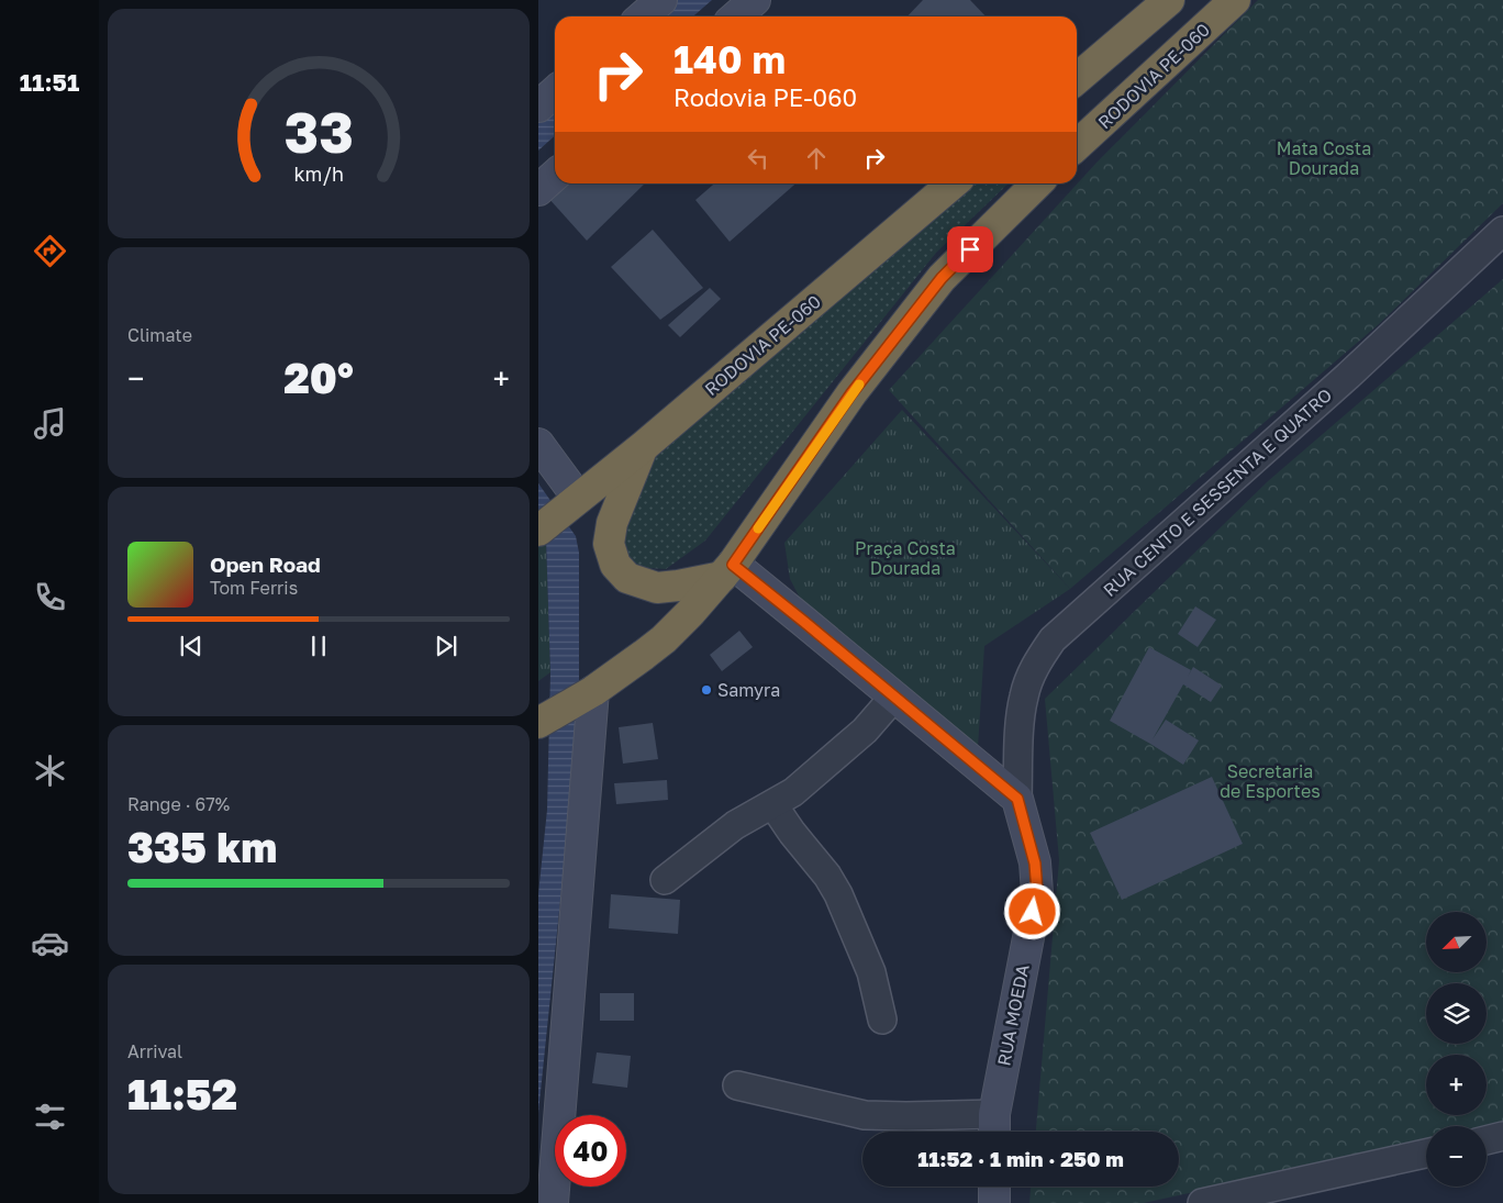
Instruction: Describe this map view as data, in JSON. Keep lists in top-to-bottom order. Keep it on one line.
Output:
{"streets":{"highway":["RODOVIA PE-060"],"street":["RUA CENTO E SESSENTA E QUATRO","RUA MOEDA"]},"crossings":[["RUA CENTO E SESSENTA E QUATRO","RUA MOEDA"]],"parks":["Mata Costa Dourada","Praça Costa Dourada","Secretaria de Esportes"],"places":["Samyra"],"north":"bottom left","page":{"tabs":"11:51","turn":["140 m","Rodovia PE-060"],"tile":["Climate",["Range · 67%","335 km"],["Arrival","11:52"]],"heat":["−","20°","+"],"song":["Open Road","Tom Ferris"],"map_buttons":["+","−"],"limit":"40","trip":"11:52 · 1 min · 250 m","gauge":["33","km/h"]}}
